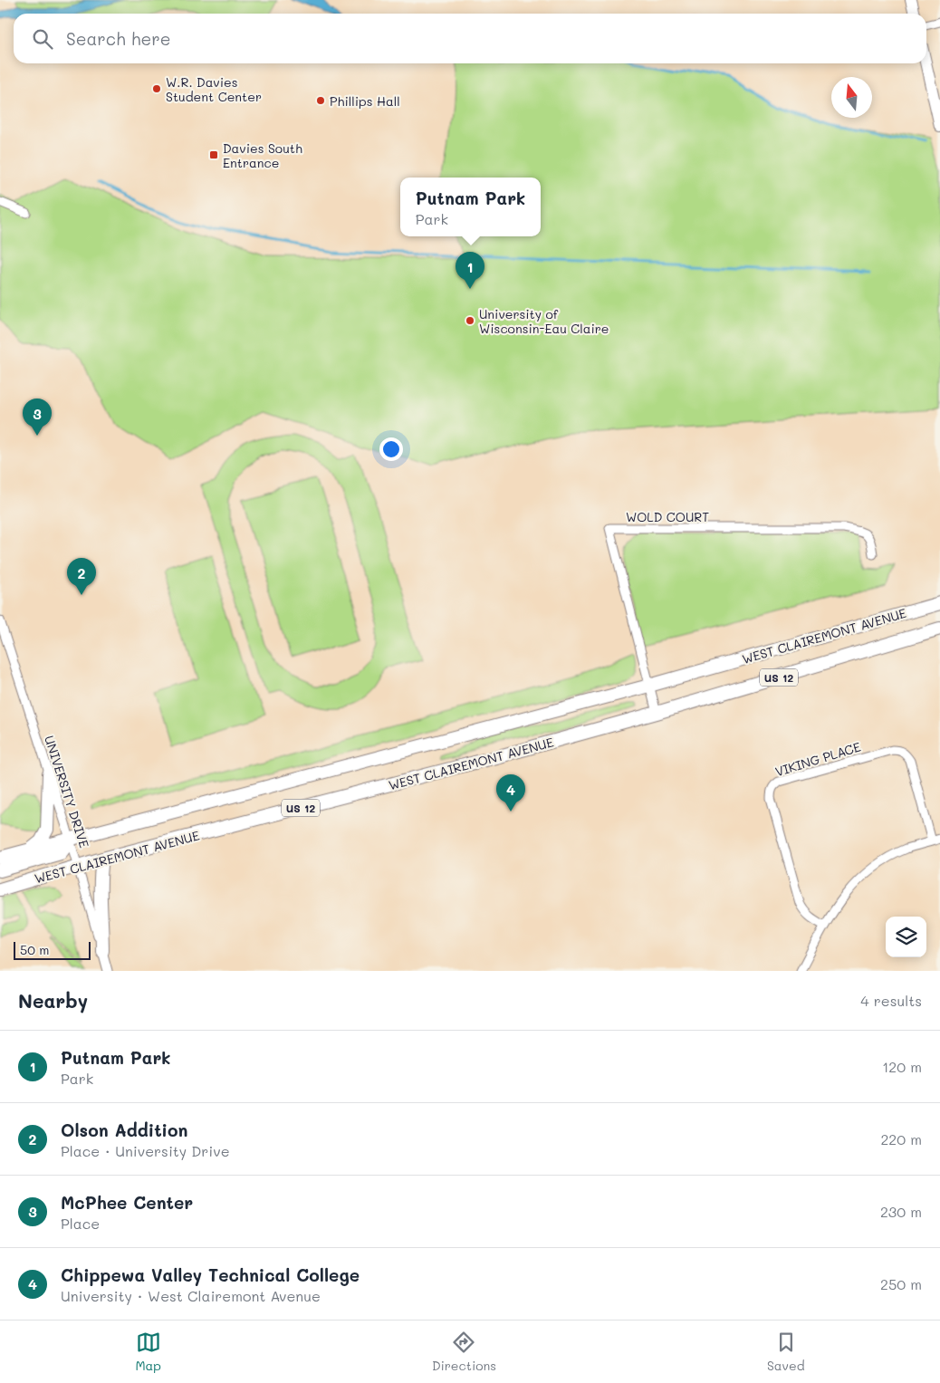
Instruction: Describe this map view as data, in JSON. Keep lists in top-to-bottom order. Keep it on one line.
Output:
{"streets":{"main road":["WEST CLAIREMONT AVENUE","US 12"],"street":["WOLD COURT","VIKING PLACE","UNIVERSITY DRIVE"]},"crossings":[["WOLD COURT","WEST CLAIREMONT AVENUE"],["WEST CLAIREMONT AVENUE","UNIVERSITY DRIVE"]],"places":{"other":["W.R. Davies Student Center","Phillips Hall","University of Wisconsin-Eau Claire"],"transit":["Davies South Entrance"]},"scale_bar":"50 m","north":"top","page":{"search":"Search here","popup":["Putnam Park","Park"],"pins":["1","3","2","4"],"scale":"50 m","heading":["Nearby","4 results"],"list":[{"mark":"1","name":"Putnam Park","note":"Park","value":"120 m"},{"mark":"2","name":"Olson Addition","note":"Place · University Drive","value":"220 m"},{"mark":"3","name":"McPhee Center","note":"Place","value":"230 m"},{"mark":"4","name":"Chippewa Valley Technical College","note":"University · West Clairemont Avenue","value":"250 m"}],"nav":["Map","Directions","Saved"]}}
